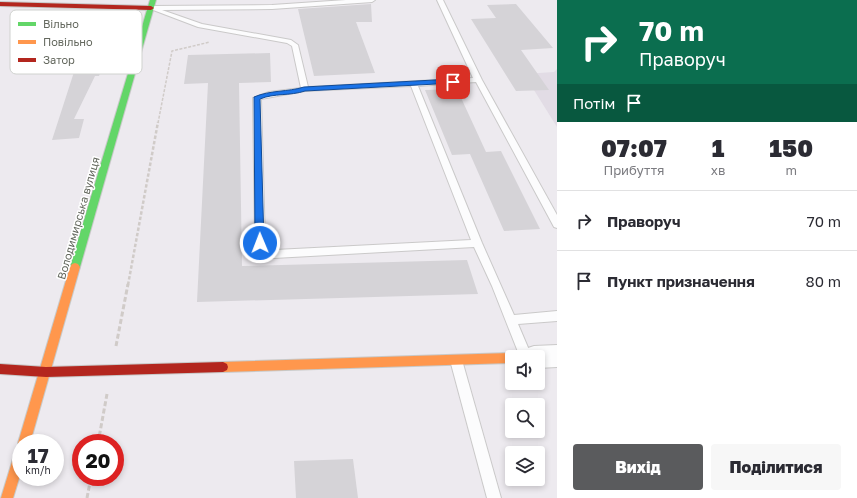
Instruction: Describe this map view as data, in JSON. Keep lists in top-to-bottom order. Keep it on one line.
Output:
{"streets":{"main road":["Володимирська вулиця"]},"legend":["Вільно","Повільно","Затор"],"page":{"turn":["70 m","Праворуч"],"then":"Потім","eta":["07:07","Прибуття","1","хв","150","m"],"list":[{"name":"Праворуч","value":"70 m"},{"name":"Пункт призначення","value":"80 m"}],"speed":"17 km/h","limit":"20","buttons":["Вихід","Поділитися"]}}
